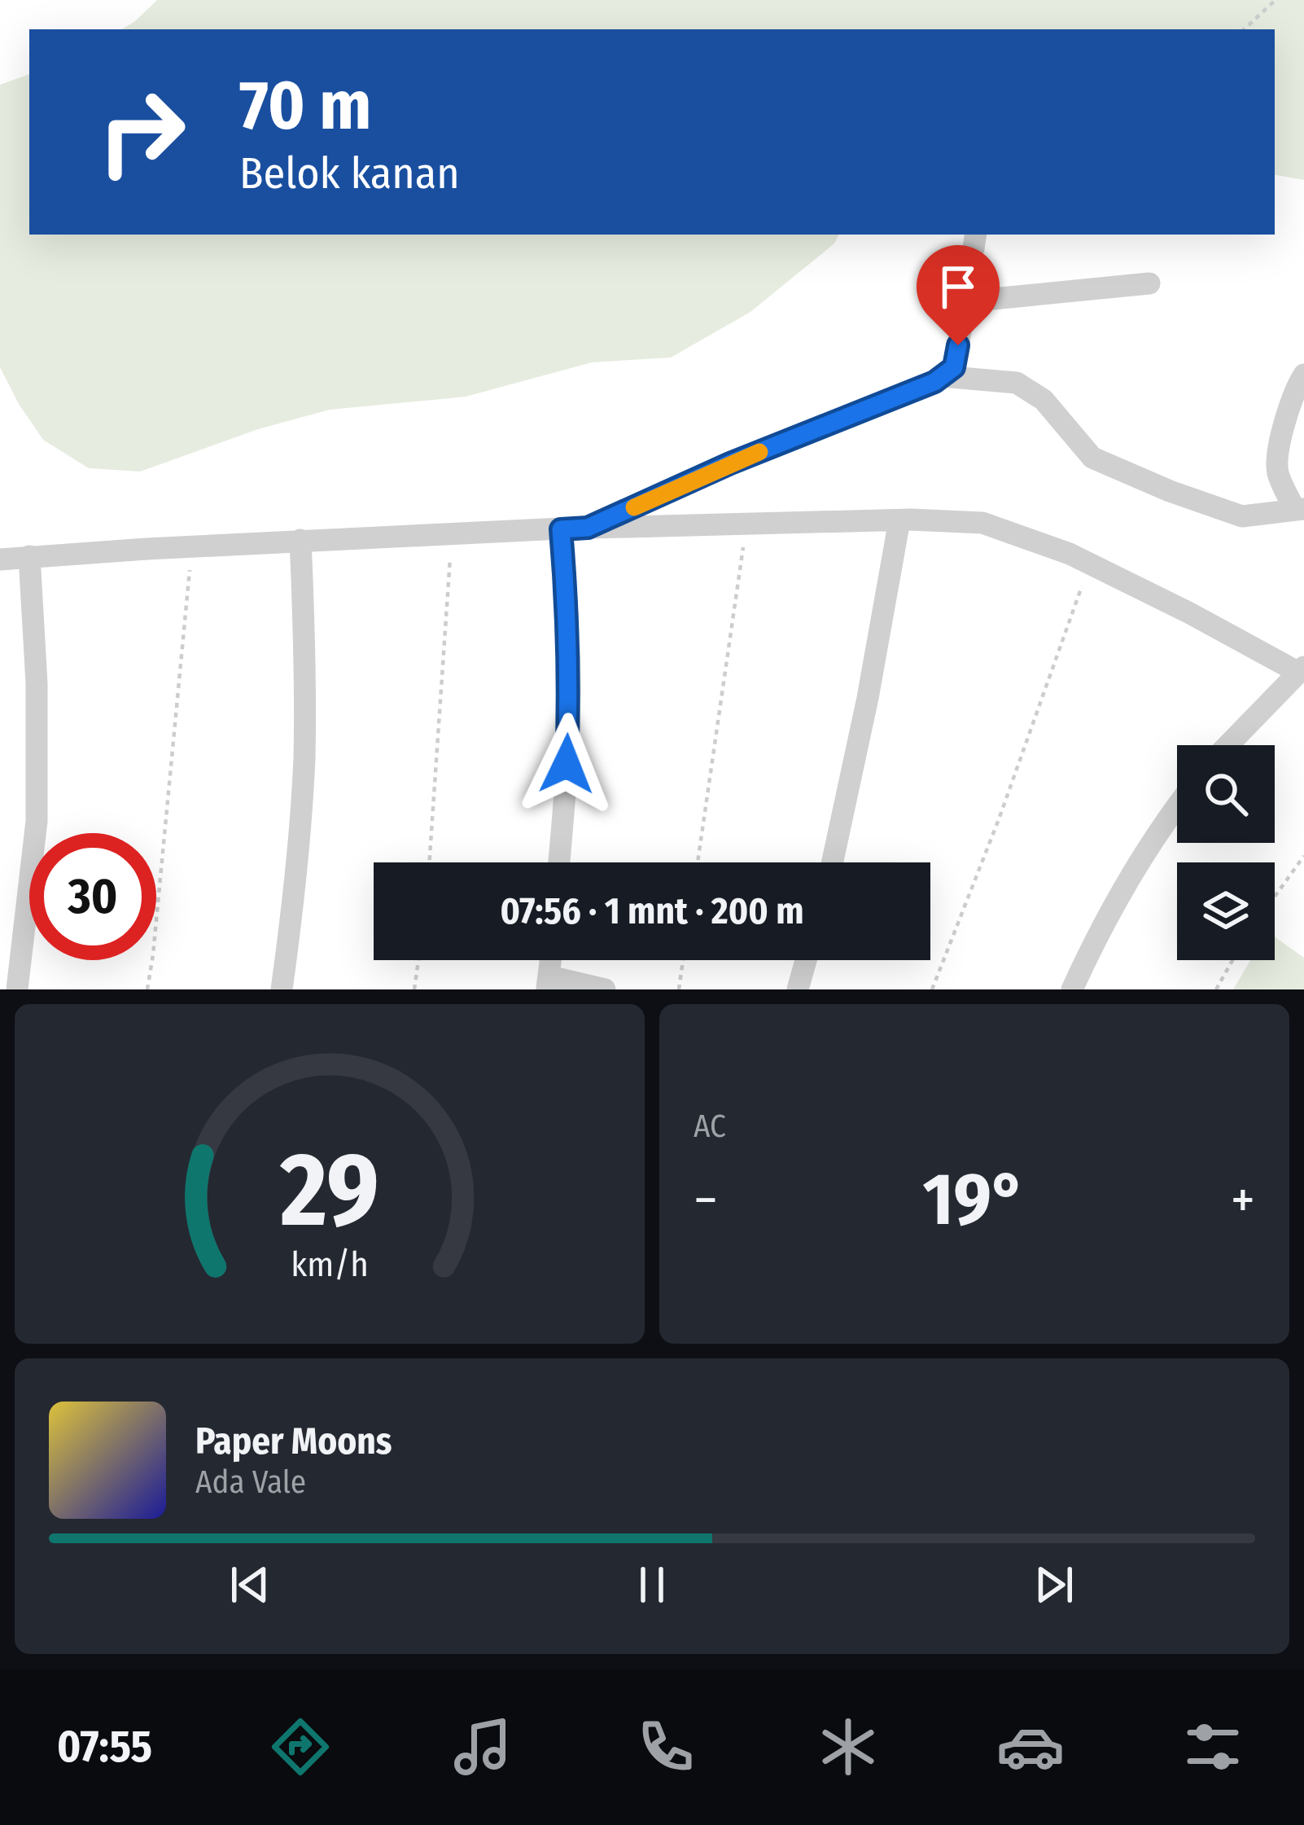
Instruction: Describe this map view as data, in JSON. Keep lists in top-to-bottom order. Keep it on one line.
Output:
{"page":{"turn":["70 m","Belok kanan"],"limit":"30","trip":"07:56 · 1 mnt · 200 m","tile":"AC","heat":["−","19°","+"],"song":["Paper Moons","Ada Vale"],"tabs":"07:55","gauge":["29","km/h"]}}
